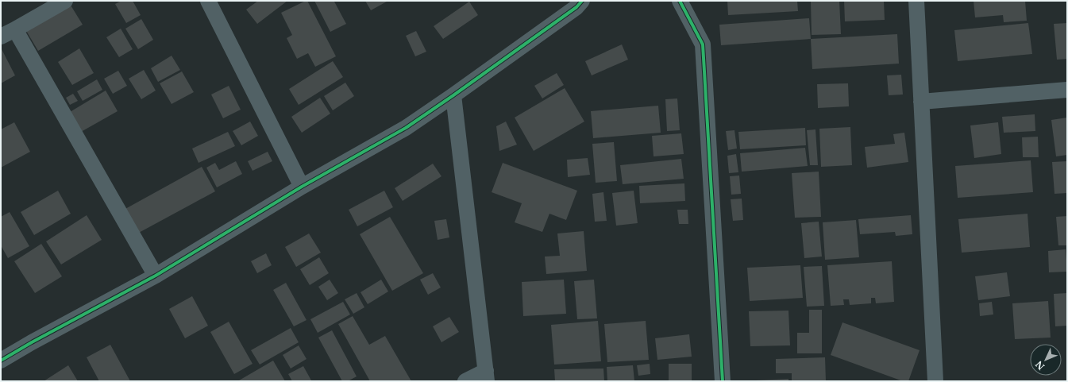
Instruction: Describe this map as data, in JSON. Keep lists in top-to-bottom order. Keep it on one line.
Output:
{"north":"bottom left"}
